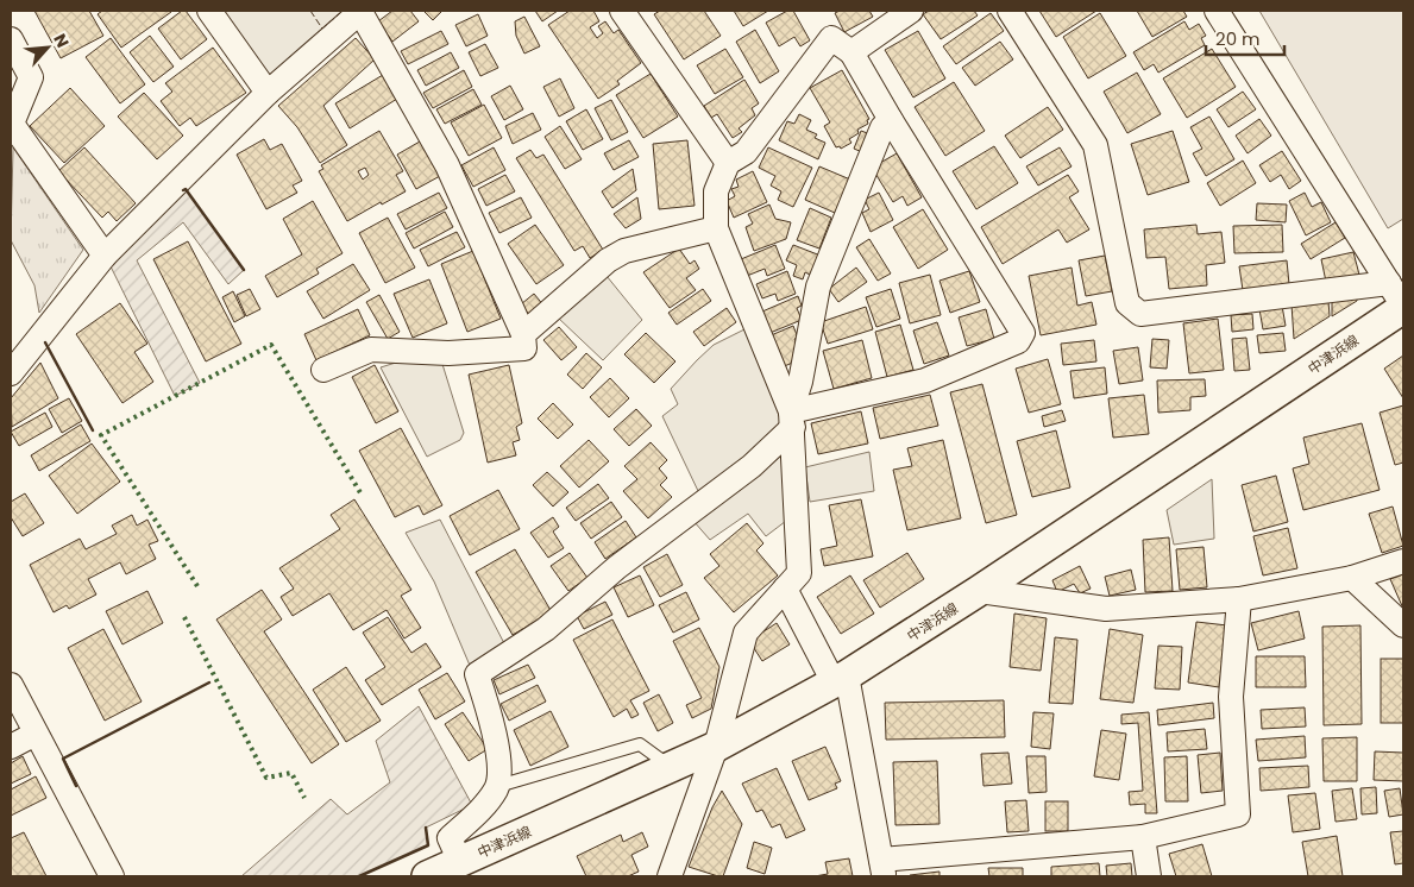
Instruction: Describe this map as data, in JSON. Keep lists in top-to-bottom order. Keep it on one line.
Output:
{"streets":{"street":["中津浜線"]},"scale_bar":"20 m","north":"top right"}
